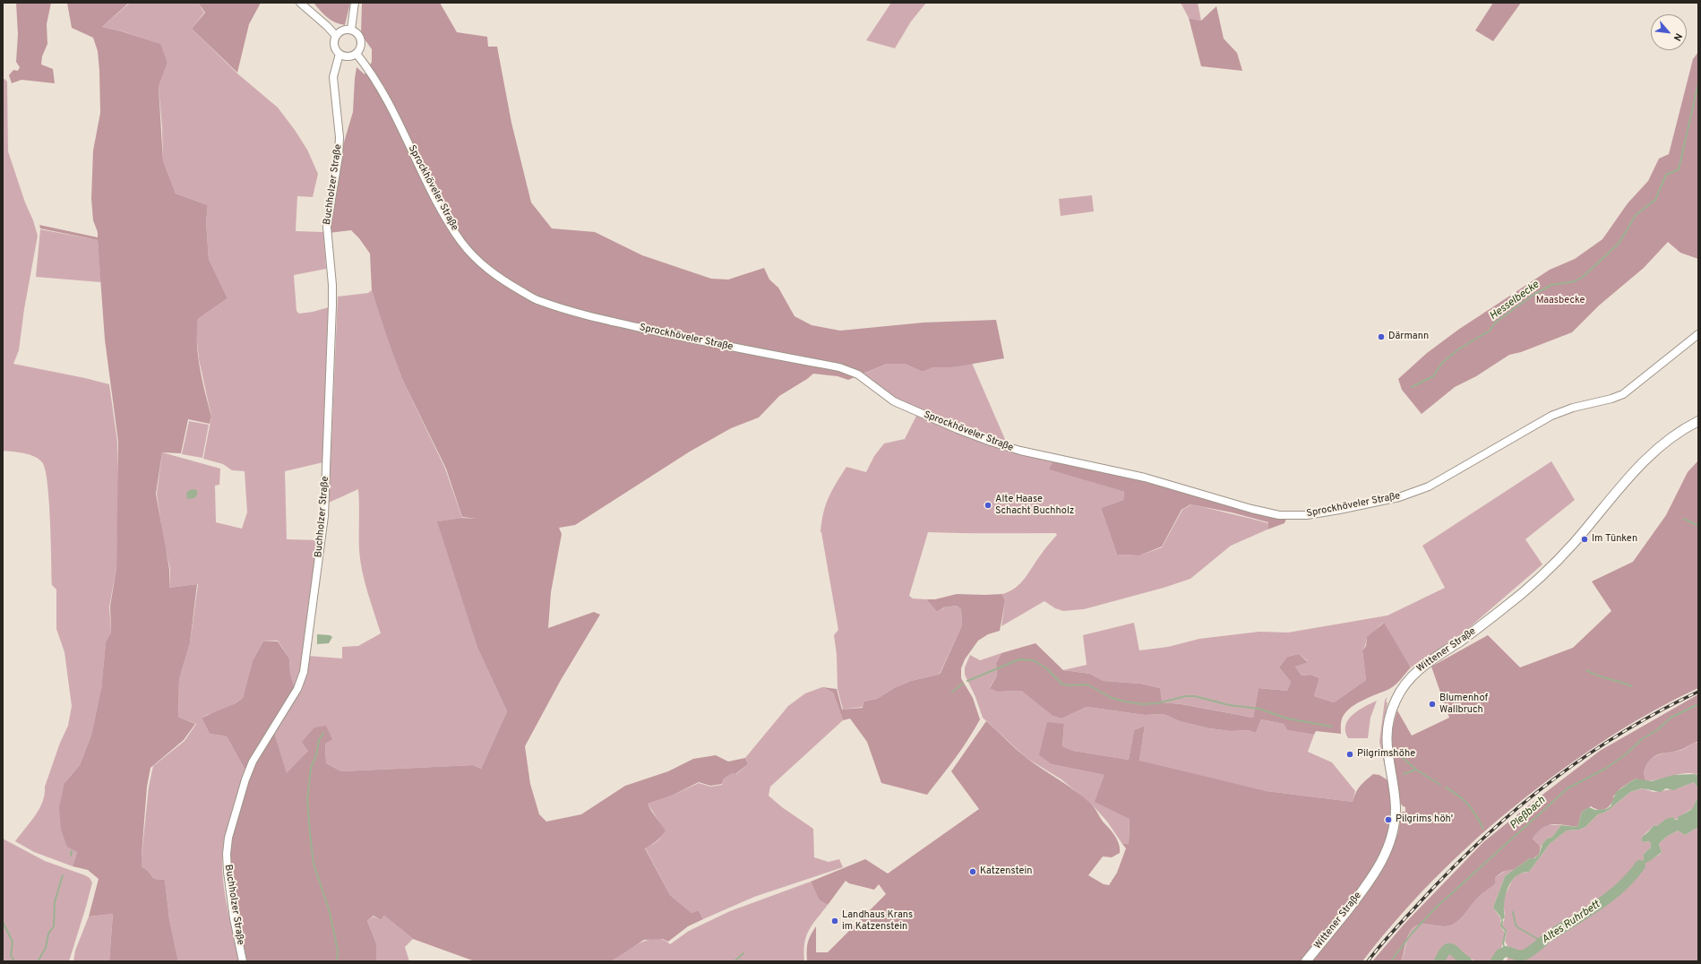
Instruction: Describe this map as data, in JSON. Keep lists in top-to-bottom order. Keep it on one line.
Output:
{"streets":{"main road":["Wittener Straße"],"street":["Buchholzer Straße","Sprockhöveler Straße"]},"crossings":[["Buchholzer Straße","Sprockhöveler Straße"]],"water":["Hesselbecke","Pleßbach","Altes Ruhrbett"],"parks":["Maasbecke"],"places":["Därmann","Alte Haase Schacht Buchholz","Im Tünken","Blumenhof Wallbruch","Pilgrimshöhe","Pilgrims höh'","Katzenstein","Landhaus Krans im Katzenstein"],"north":"bottom right"}
